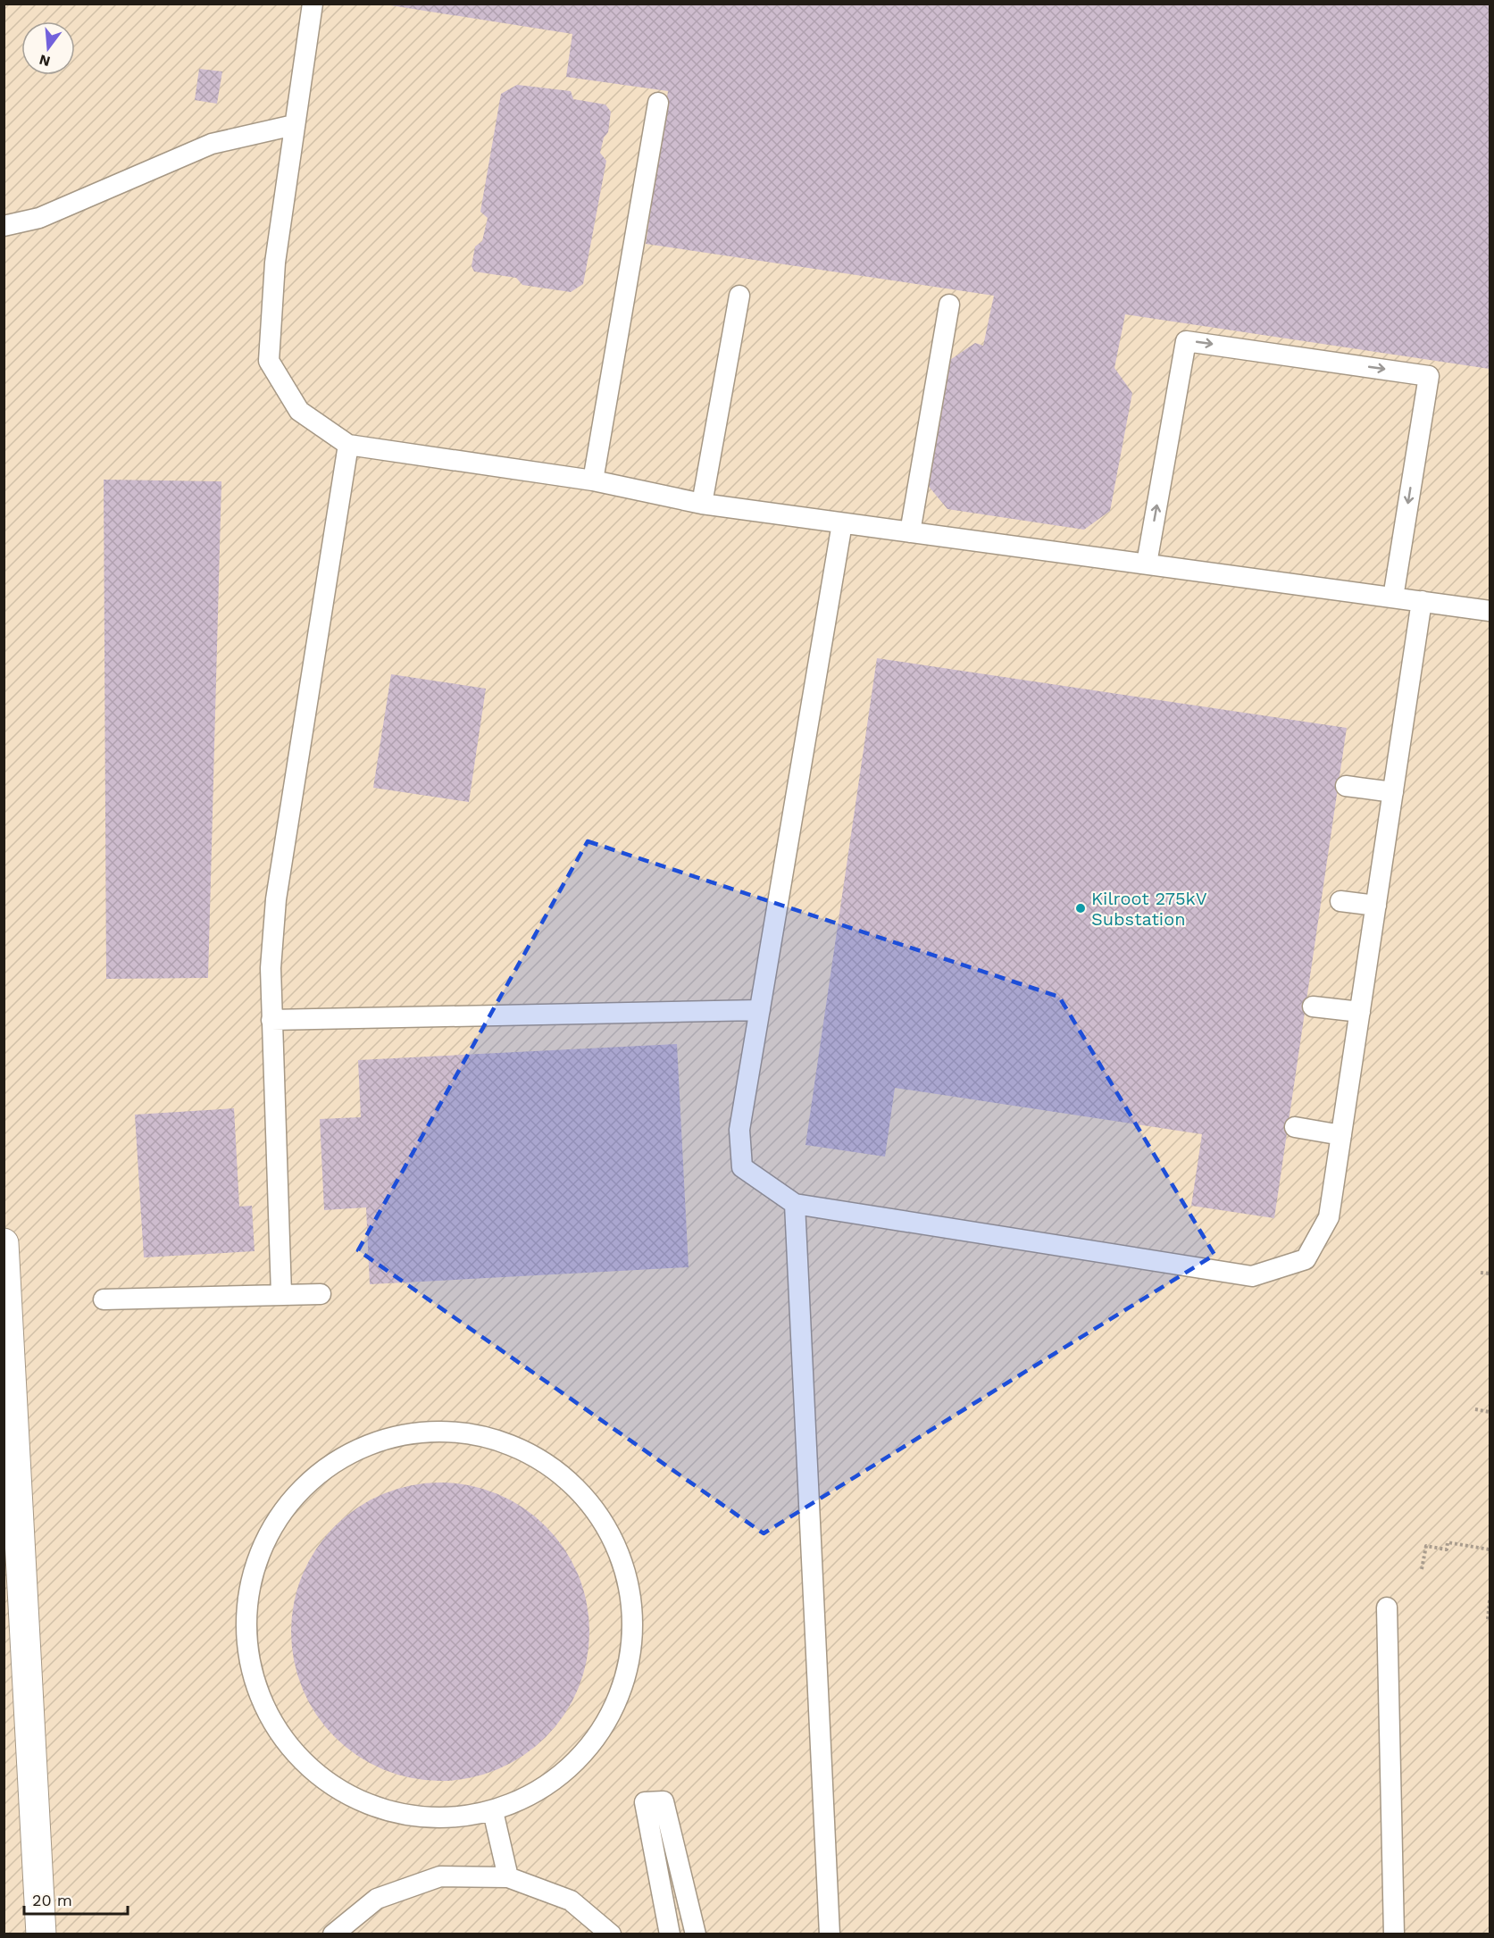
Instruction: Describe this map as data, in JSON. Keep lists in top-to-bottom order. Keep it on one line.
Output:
{"places":["Kilroot 275kV Substation"],"scale_bar":"20 m","north":"bottom"}
